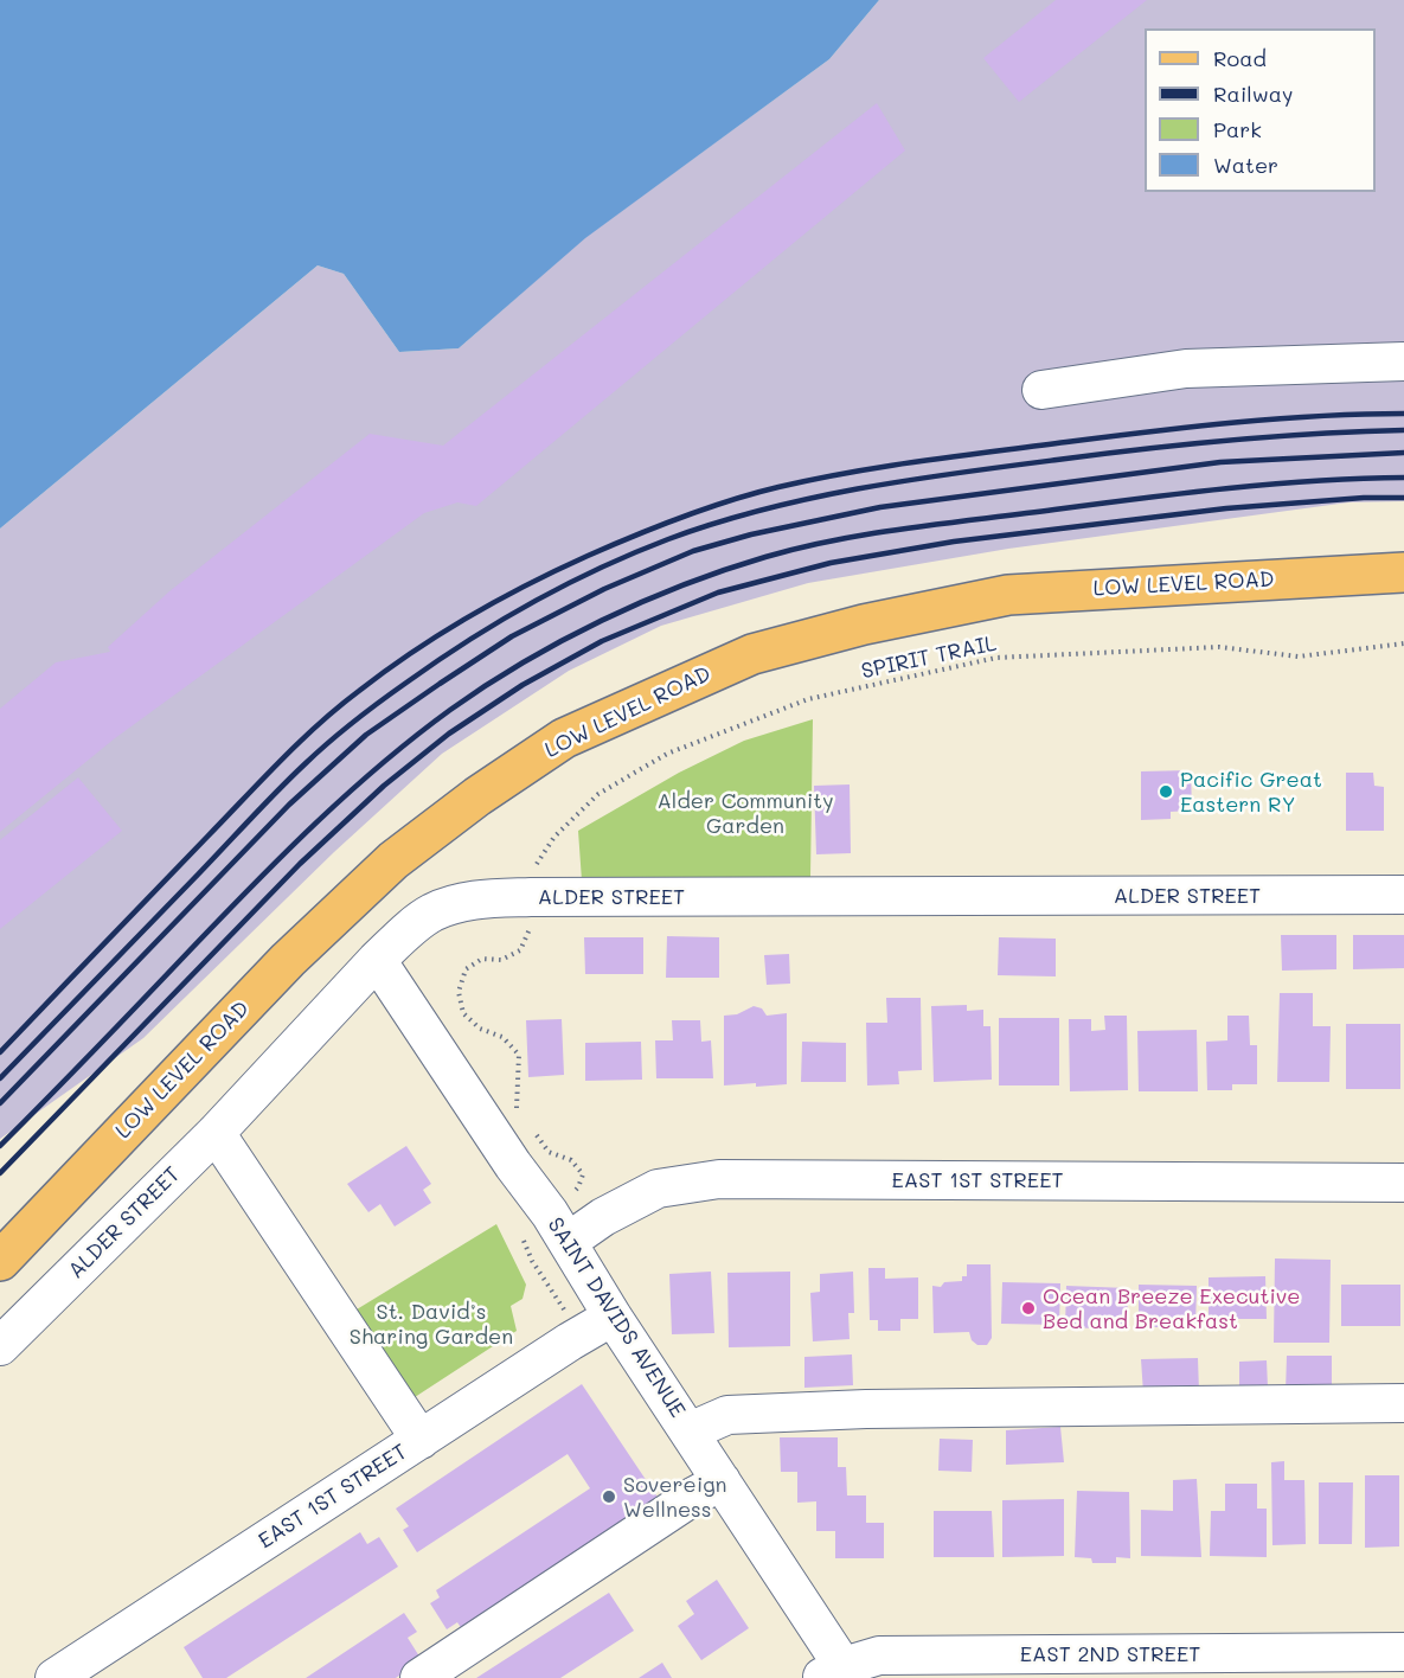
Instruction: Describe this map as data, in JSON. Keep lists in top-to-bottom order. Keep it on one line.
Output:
{"streets":{"main road":["LOW LEVEL ROAD"],"street":["ALDER STREET","EAST 1ST STREET","SAINT DAVIDS AVENUE","EAST 2ND STREET"],"path":["SPIRIT TRAIL"]},"crossings":[["ALDER STREET","SAINT DAVIDS AVENUE"],["EAST 1ST STREET","SAINT DAVIDS AVENUE"],["SAINT DAVIDS AVENUE","EAST 2ND STREET"]],"parks":["Alder Community Garden","St. David’s Sharing Garden"],"places":["Pacific Great Eastern RY","Ocean Breeze Executive Bed and Breakfast","Sovereign Wellness"],"legend":["Road","Railway","Park","Water"]}
